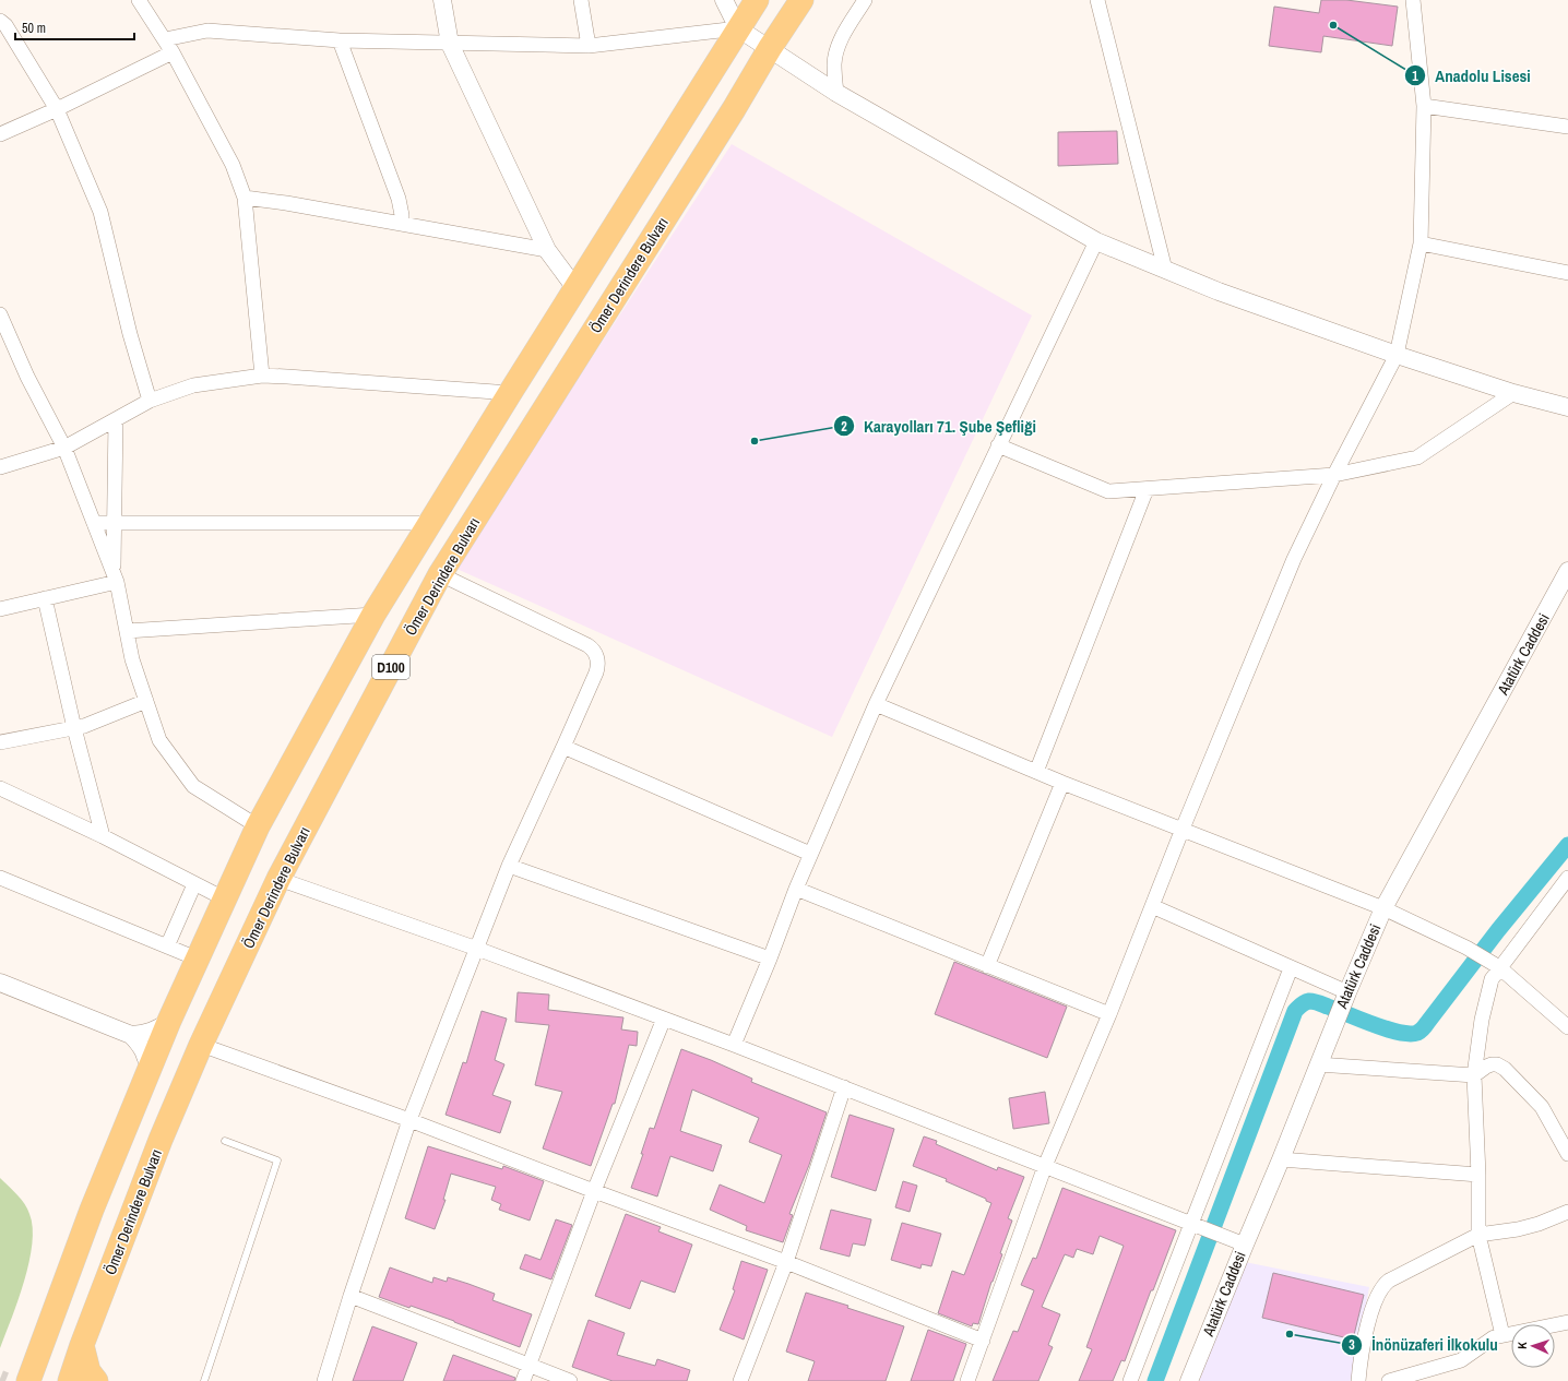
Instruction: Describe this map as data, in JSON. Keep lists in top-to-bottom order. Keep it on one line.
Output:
{"streets":{"highway":["Ömer Derindere Bulvarı","D100"],"street":["Atatürk Caddesi"]},"places":["Anadolu Lisesi","Karayolları 71. Şube Şefliği","İnönüzaferi İlkokulu"],"scale_bar":"50 m","north":"left"}
